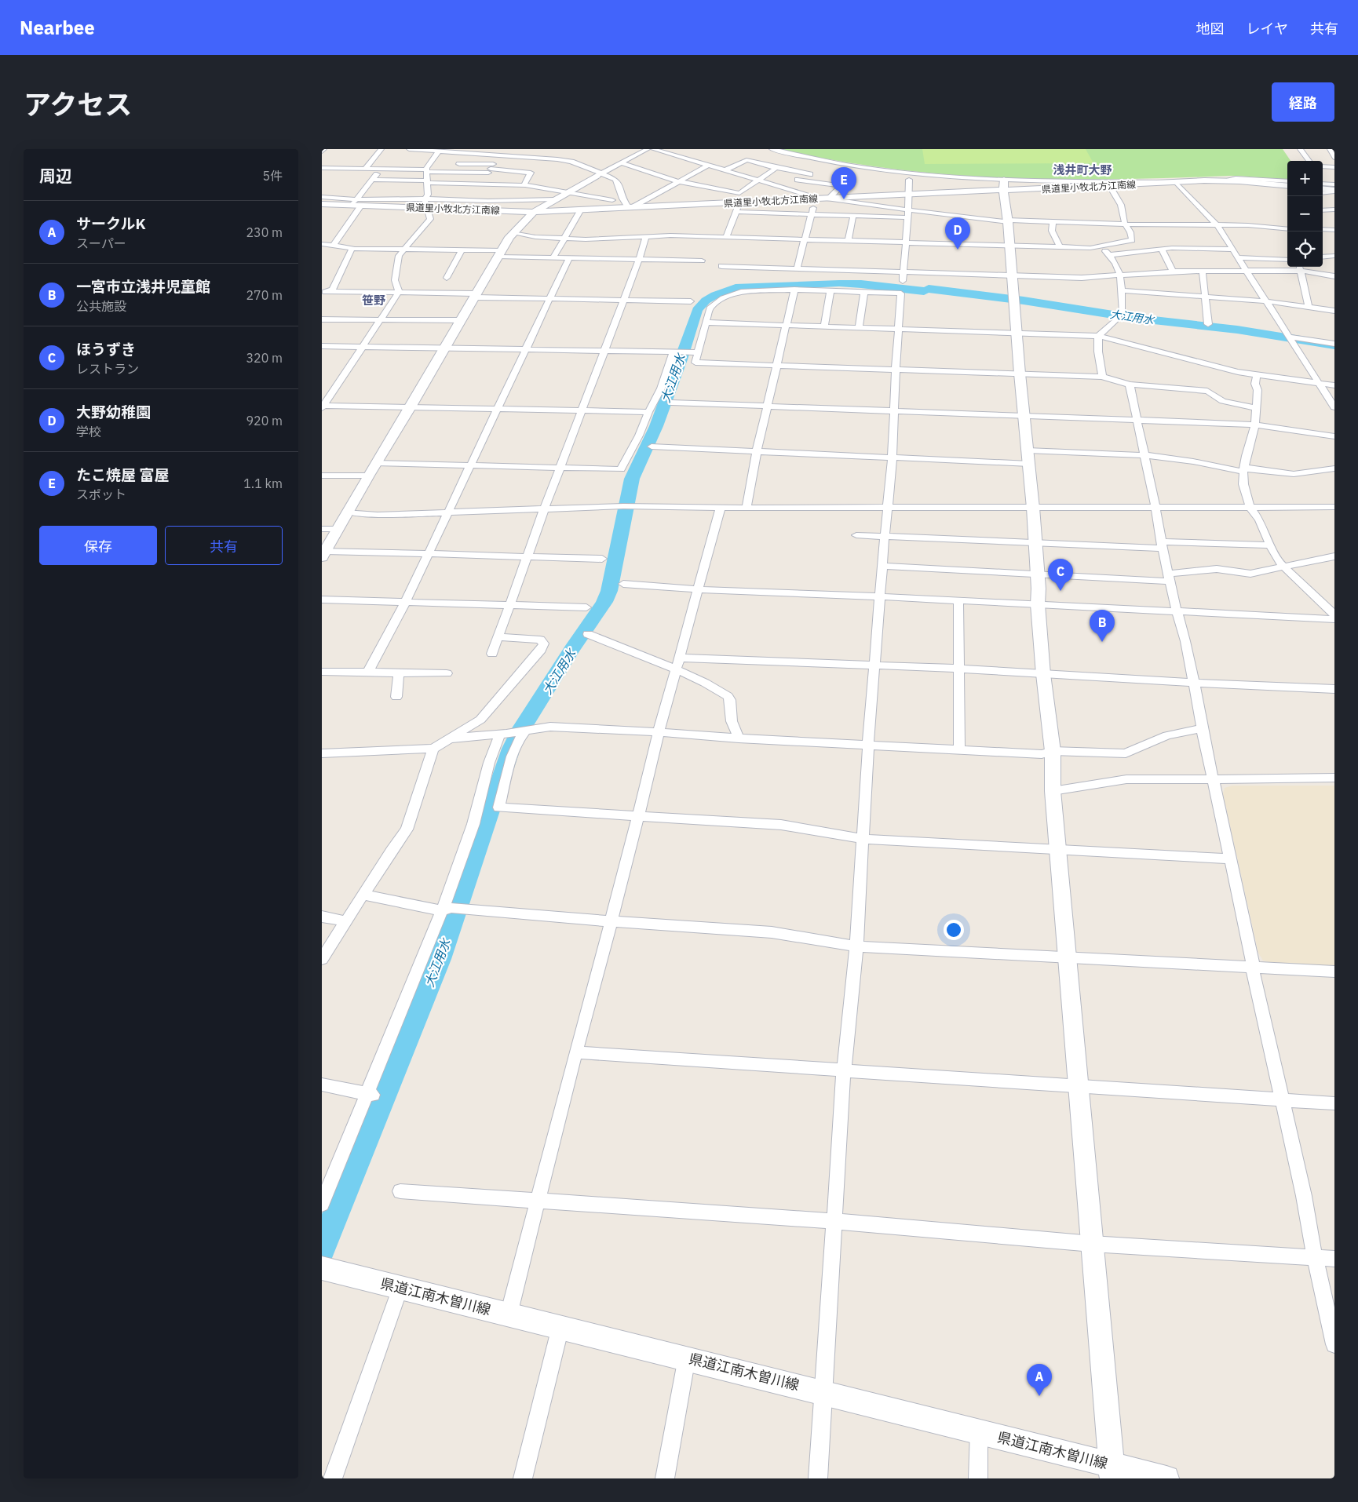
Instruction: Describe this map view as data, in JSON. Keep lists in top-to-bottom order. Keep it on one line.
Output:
{"streets":{"street":["県道里小牧北方江南線","県道江南木曽川線"]},"districts":["浅井町大野","笹野"],"water":["大江用水"],"page":{"header":"Nearbee","nav":["地図","レイヤ","共有"],"title":"アクセス","buttons":["経路",["保存","共有"]],"heading":["周辺","5件"],"map_buttons":["+","−"],"pins":["E","D","C","B","A"],"list":[{"mark":"A","name":"サークルK","note":"スーパー","value":"230 m"},{"mark":"B","name":"一宮市立浅井児童館","note":"公共施設","value":"270 m"},{"mark":"C","name":"ほうずき","note":"レストラン","value":"320 m"},{"mark":"D","name":"大野幼稚園","note":"学校","value":"920 m"},{"mark":"E","name":"たこ焼屋 富屋","note":"スポット","value":"1.1 km"}]}}
